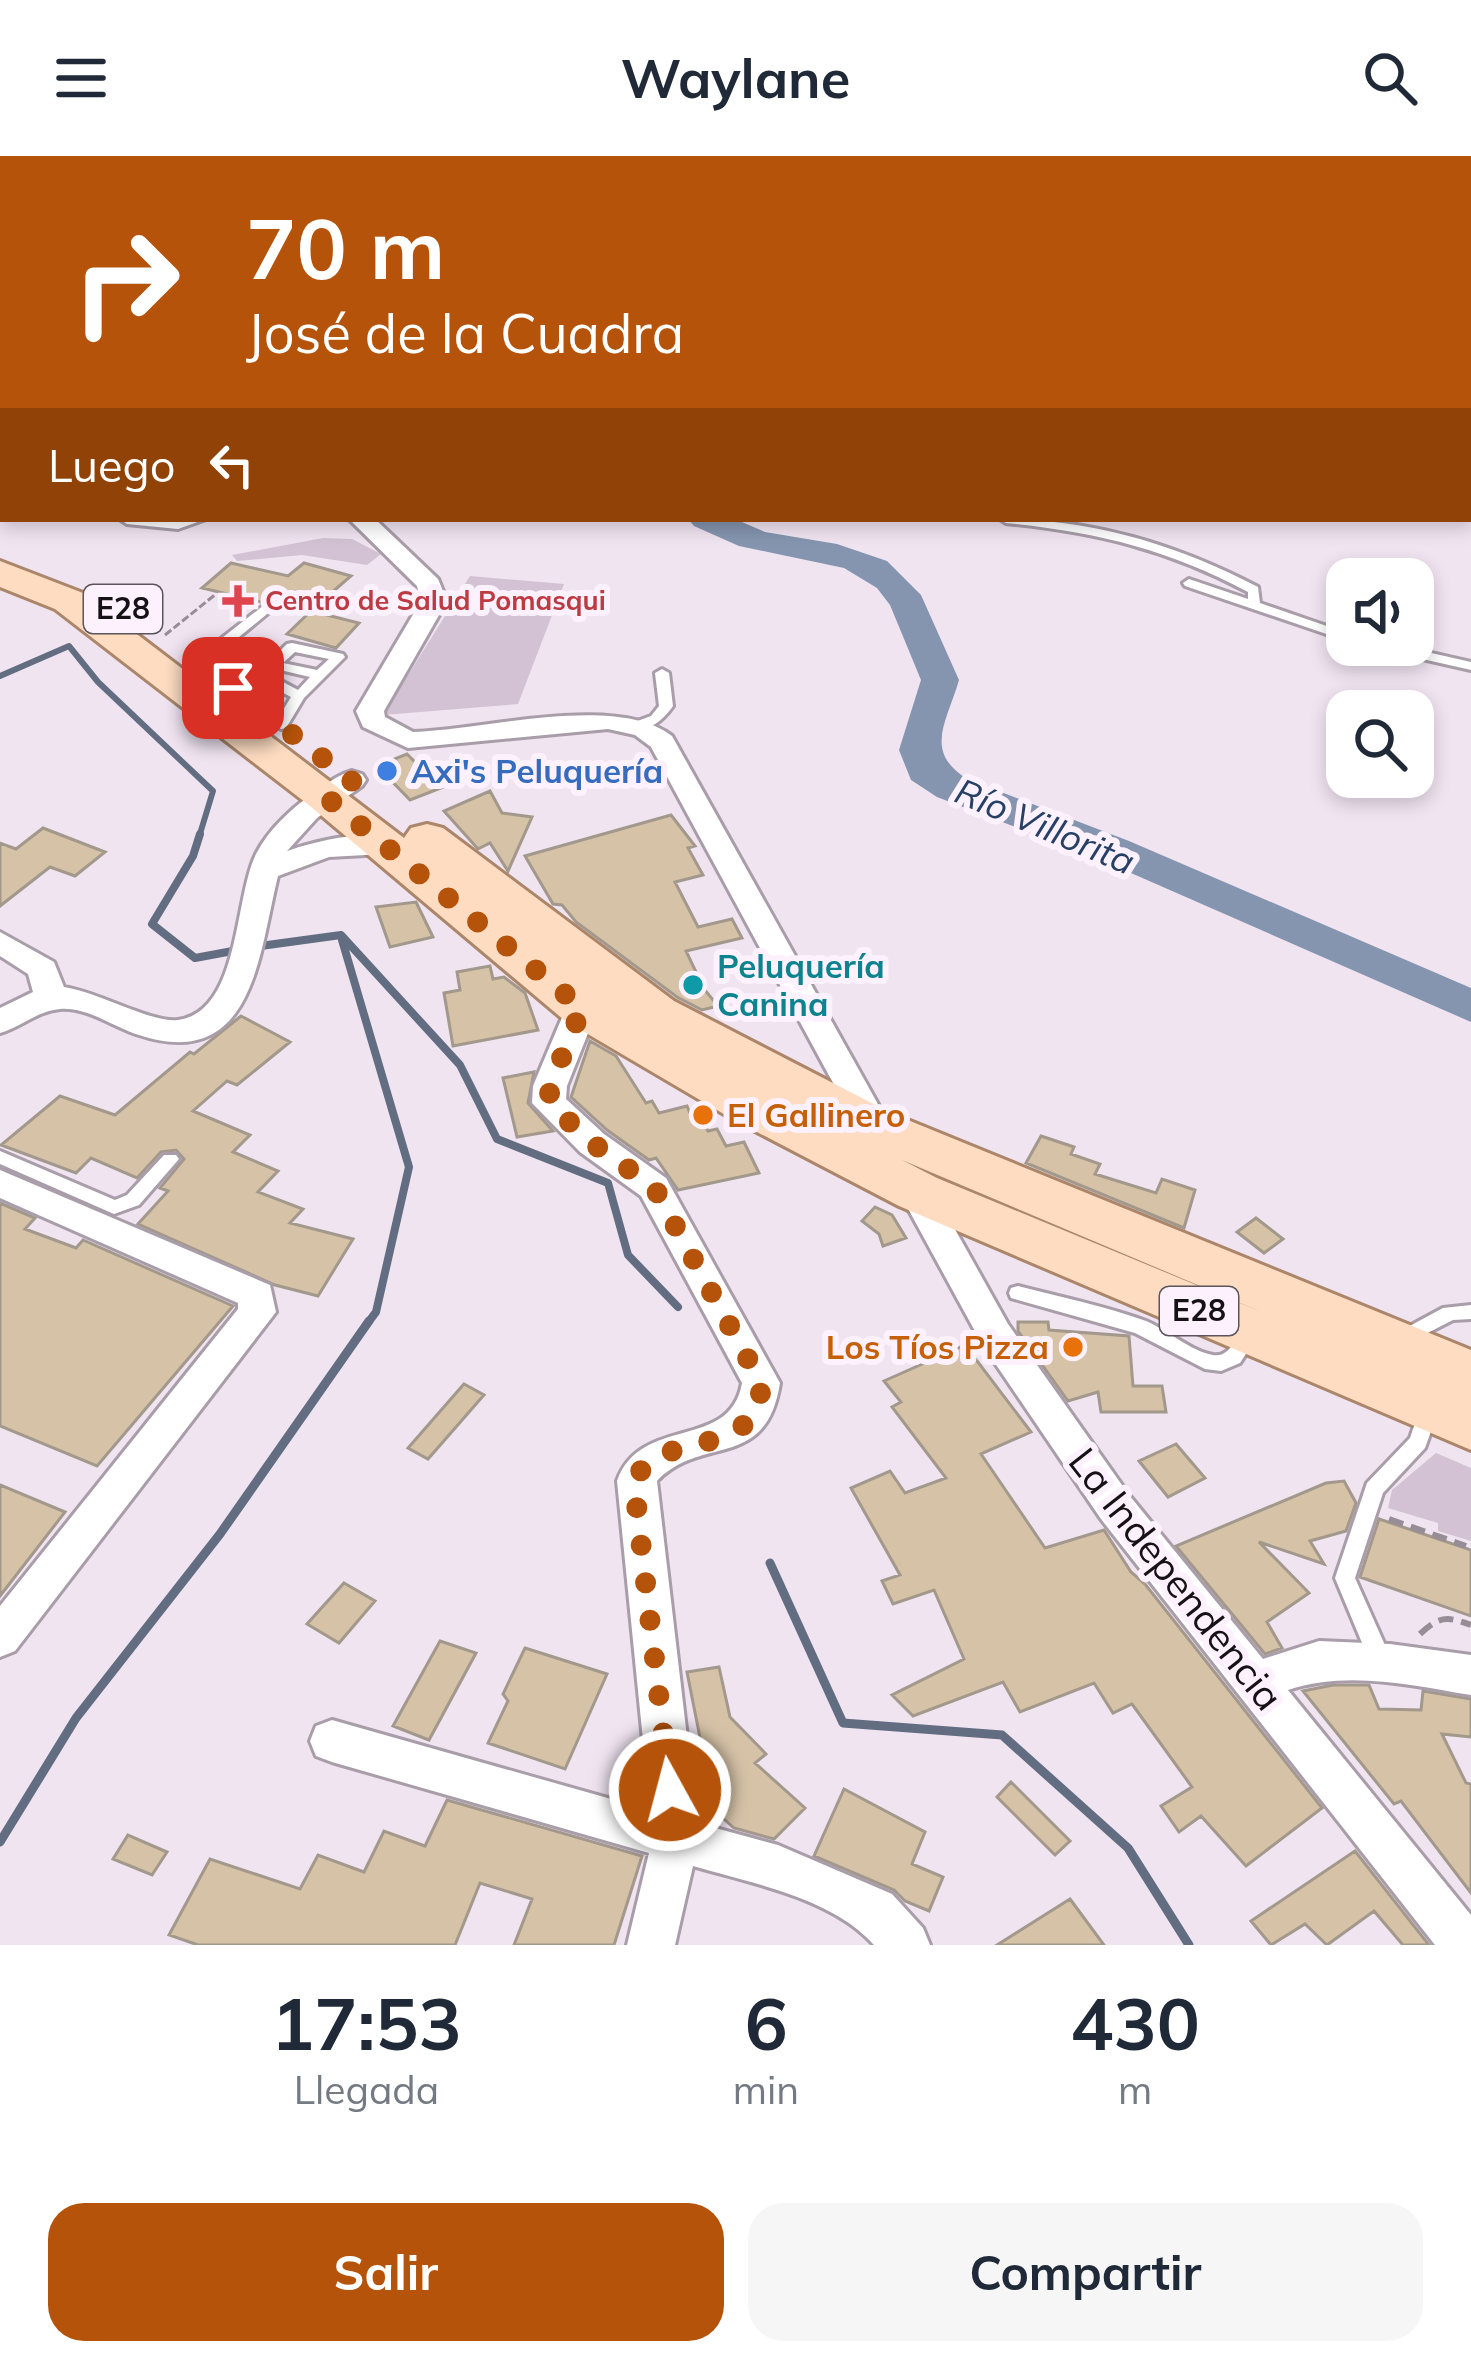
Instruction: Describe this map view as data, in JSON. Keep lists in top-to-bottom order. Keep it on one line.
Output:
{"streets":{"main road":["E28"],"street":["La Independencia"]},"crossings":[["E28","La Independencia"]],"water":["Río Villorita"],"places":{"health":["Centro de Salud Pomasqui"],"other":["Axi's Peluquería","Peluquería Canina","El Gallinero","Los Tíos Pizza"]},"page":{"header":"Waylane","turn":["70 m","José de la Cuadra"],"then":"Luego","eta":["17:53","Llegada","6","min","430","m"],"buttons":["Salir","Compartir"]}}
